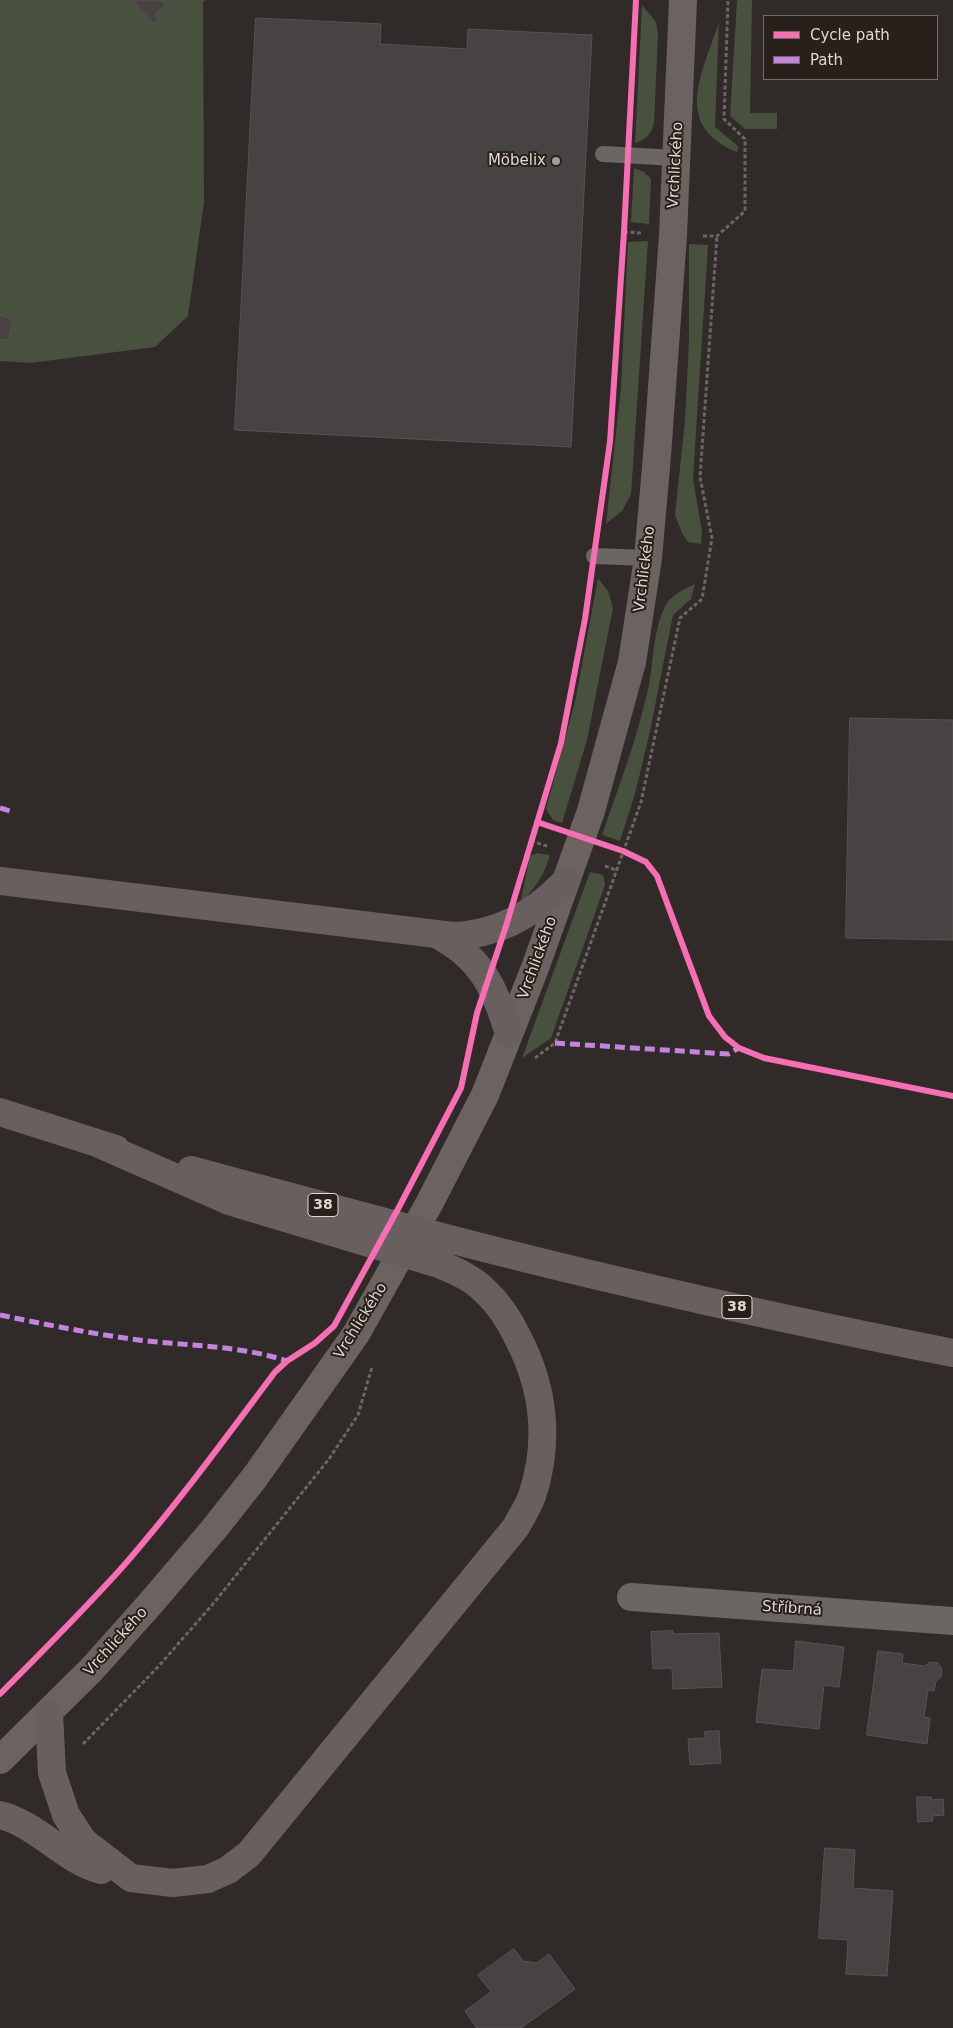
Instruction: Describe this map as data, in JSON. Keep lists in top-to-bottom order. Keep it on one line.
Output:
{"streets":{"main road":["38"],"street":["Vrchlického","Stříbrná"]},"places":["Möbelix"],"legend":["Cycle path","Path"]}
